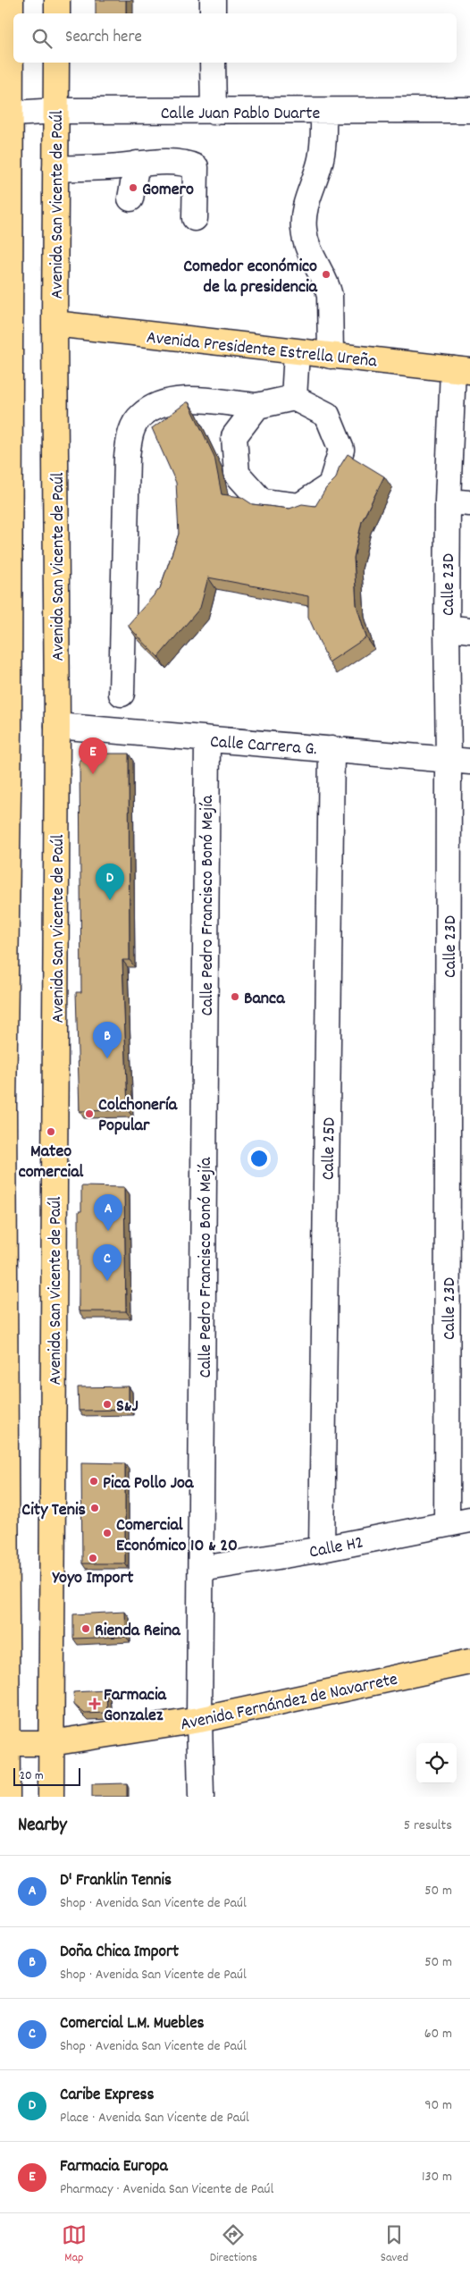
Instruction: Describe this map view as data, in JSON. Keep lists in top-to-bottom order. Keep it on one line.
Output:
{"streets":{"main road":["Avenida San Vicente de Paúl","Avenida Presidente Estrella Ureña","Avenida Fernández de Navarrete"],"street":["Calle Juan Pablo Duarte","Calle 23D","Calle Carrera G.","Calle Pedro Francisco Bonó Mejía","Calle 25D","Calle H2"]},"crossings":[["Calle Juan Pablo Duarte","Avenida San Vicente de Paúl"],["Avenida San Vicente de Paúl","Avenida Presidente Estrella Ureña"],["Avenida San Vicente de Paúl","Calle Carrera G."],["Avenida San Vicente de Paúl","Avenida Fernández de Navarrete"],["Avenida Presidente Estrella Ureña","Calle 23D"],["Calle 23D","Calle Carrera G."],["Calle 23D","Calle H2"],["Calle Carrera G.","Calle Pedro Francisco Bonó Mejía"],["Calle Carrera G.","Calle 25D"],["Calle Pedro Francisco Bonó Mejía","Calle H2"],["Calle Pedro Francisco Bonó Mejía","Avenida Fernández de Navarrete"],["Calle 25D","Calle H2"]],"places":{"other":["Gomero","Comedor económico de la presidencia","Banca","Colchonería Popular","Mateo comercial","S&J","Pica Pollo Joa","City Tenis","Comercial Económico 10 & 20","Yoyo Import","Rienda Reina"],"health":["Farmacia Gonzalez"]},"scale_bar":"20 m","page":{"search":"Search here","pins":["E","D","B","A","C"],"scale":"20 m","heading":["Nearby","5 results"],"list":[{"mark":"A","name":"D' Franklin Tennis","note":"Shop · Avenida San Vicente de Paúl","value":"50 m"},{"mark":"B","name":"Doña Chica Import","note":"Shop · Avenida San Vicente de Paúl","value":"50 m"},{"mark":"C","name":"Comercial L.M. Muebles","note":"Shop · Avenida San Vicente de Paúl","value":"60 m"},{"mark":"D","name":"Caribe Express","note":"Place · Avenida San Vicente de Paúl","value":"90 m"},{"mark":"E","name":"Farmacia Europa","note":"Pharmacy · Avenida San Vicente de Paúl","value":"130 m"}],"nav":["Map","Directions","Saved"]}}
